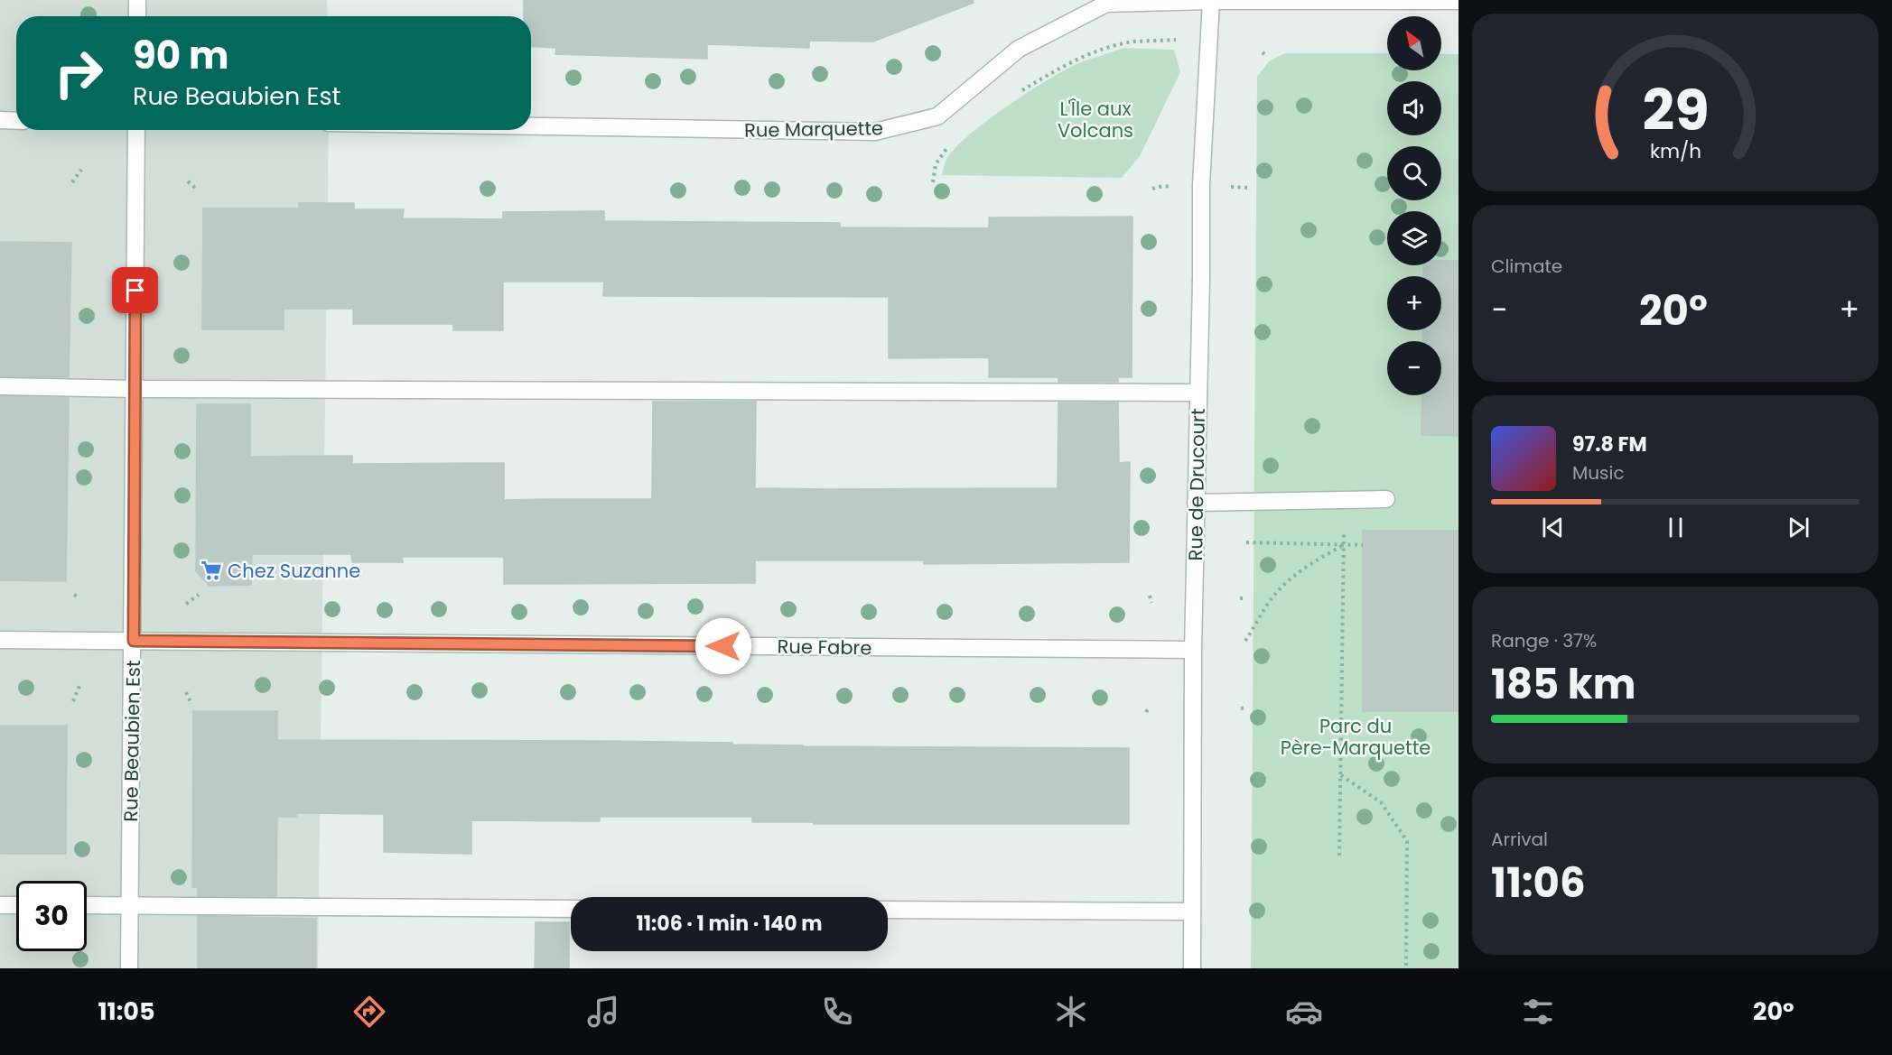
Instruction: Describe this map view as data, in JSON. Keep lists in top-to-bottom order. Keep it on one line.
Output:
{"streets":{"street":["Rue Marquette","Rue de Drucourt","Rue Fabre","Rue Beaubien Est"]},"crossings":[["Rue Marquette","Rue de Drucourt"],["Rue de Drucourt","Rue Fabre"],["Rue Fabre","Rue Beaubien Est"]],"parks":["L'Île aux Volcans","Parc du Père-Marquette"],"places":{"supermarket":["Chez Suzanne"]},"north":"top left","page":{"map_buttons":["+","−"],"turn":["90 m","Rue Beaubien Est"],"tile":["Climate",["Range · 37%","185 km"],["Arrival","11:06"]],"heat":["−","20°","+"],"song":["97.8 FM","Music"],"limit":"30","trip":"11:06 · 1 min · 140 m","tabs":["11:05","20°"],"gauge":["29","km/h"]}}
